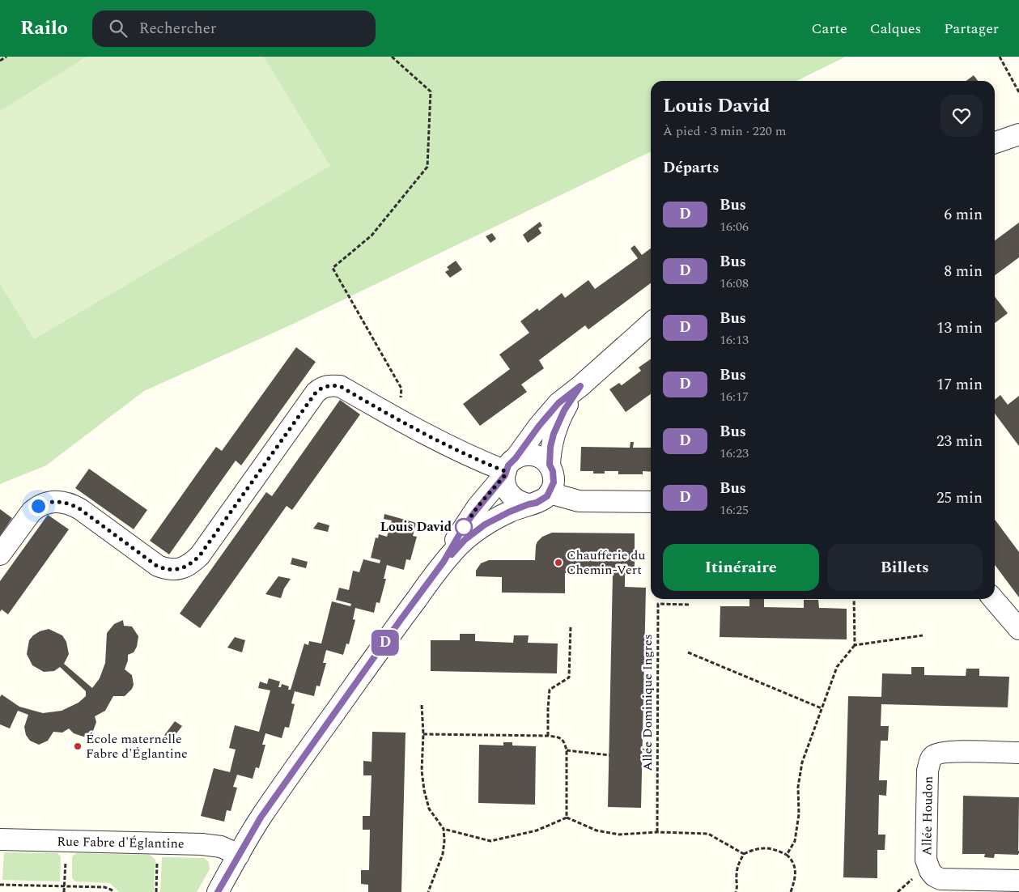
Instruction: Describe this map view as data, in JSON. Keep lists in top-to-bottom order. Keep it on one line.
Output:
{"streets":{"street":["Allée Houdon","Rue Fabre d'Églantine"],"path":["Allée Dominique Ingres"]},"places":["Louis David","Chaufferie du Chemin-Vert","École maternelle Fabre d'Églantine"],"lines":["bus line D"],"page":{"header":"Railo","search":"Rechercher","nav":["Carte","Calques","Partager"],"on_map":"D","heading":[["Louis David","À pied · 3 min · 220 m"],"Départs"],"list":[{"mark":"D","name":"Bus","note":"16:06","value":"6 min"},{"mark":"D","name":"Bus","note":"16:08","value":"8 min"},{"mark":"D","name":"Bus","note":"16:13","value":"13 min"},{"mark":"D","name":"Bus","note":"16:17","value":"17 min"},{"mark":"D","name":"Bus","note":"16:23","value":"23 min"},{"mark":"D","name":"Bus","note":"16:25","value":"25 min"}],"buttons":["Itinéraire","Billets"]}}
